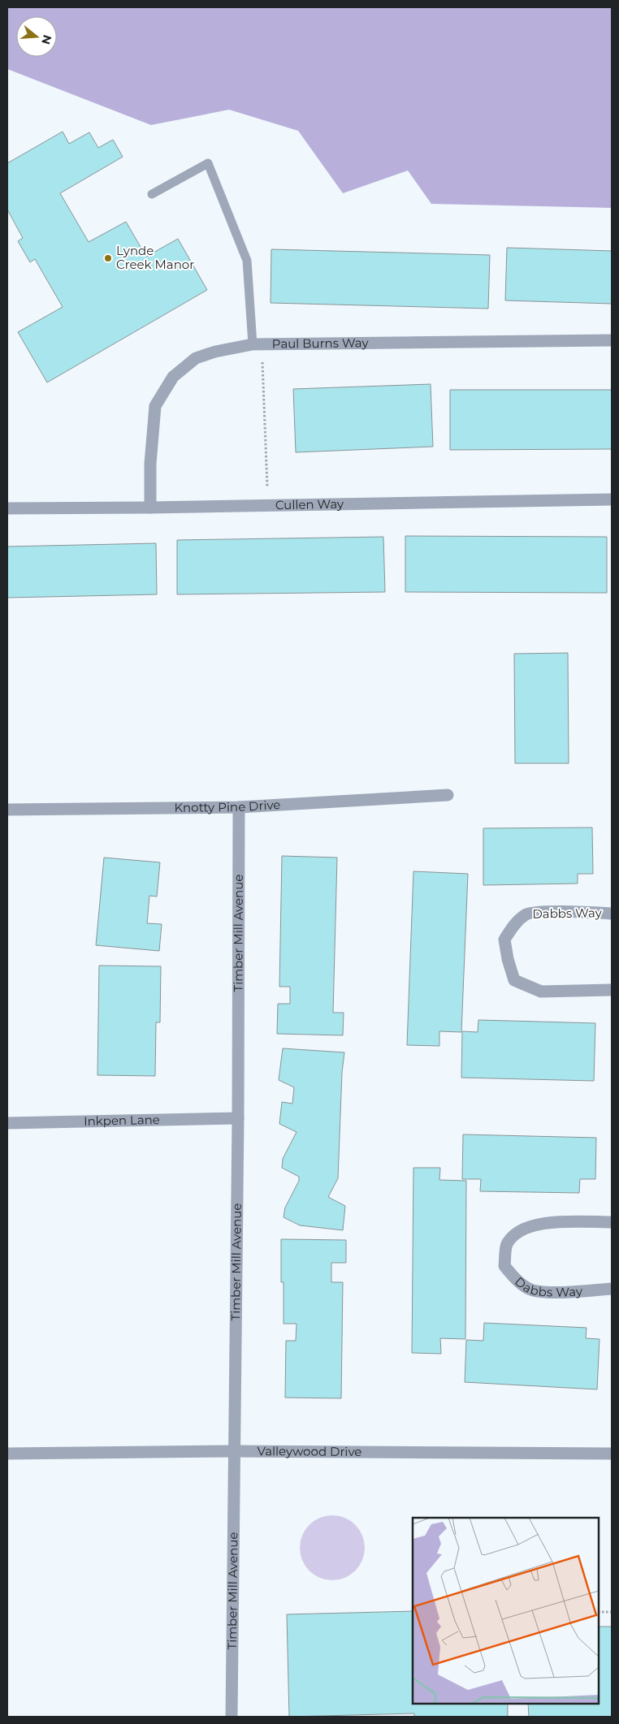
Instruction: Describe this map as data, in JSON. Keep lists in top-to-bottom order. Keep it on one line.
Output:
{"streets":{"street":["Paul Burns Way","Cullen Way","Knotty Pine Drive","Dabbs Way","Timber Mill Avenue","Inkpen Lane","Valleywood Drive"]},"crossings":[["Paul Burns Way","Cullen Way"],["Knotty Pine Drive","Timber Mill Avenue"],["Timber Mill Avenue","Inkpen Lane"],["Timber Mill Avenue","Valleywood Drive"]],"places":["Lynde Creek Manor"],"north":"right"}
